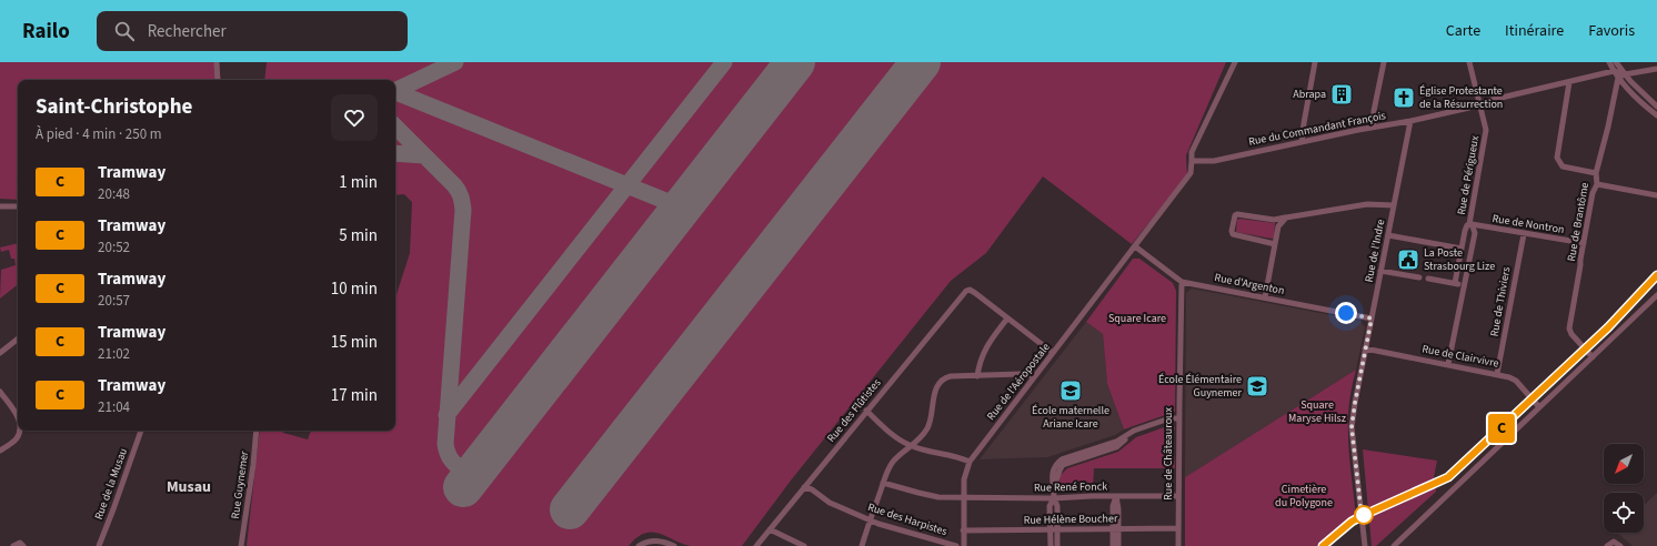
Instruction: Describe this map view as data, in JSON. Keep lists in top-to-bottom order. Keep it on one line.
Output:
{"streets":{"street":["Rue du Commandant François","Rue de Périgueux","Rue de Brantôme","Rue de Nontron","Rue de l'Indre","Rue d'Argenton","Rue de Thiviers","Rue de Clairvivre","Rue de l'Aéropostale","Rue des Flûtistes","Rue de Châteauroux","Rue de la Musau","Rue Guynemer","Rue René Fonck","Rue des Harpistes","Rue Hélène Boucher"]},"crossings":[["Rue du Commandant François","Rue de Périgueux"],["Rue du Commandant François","Rue de Brantôme"],["Rue du Commandant François","Rue de l'Indre"],["Rue de Périgueux","Rue de Nontron"],["Rue de Périgueux","Rue de Clairvivre"],["Rue de Brantôme","Rue de Nontron"],["Rue de Nontron","Rue de Thiviers"],["Rue de l'Indre","Rue d'Argenton"],["Rue de l'Indre","Rue de Clairvivre"],["Rue d'Argenton","Rue de l'Aéropostale"],["Rue d'Argenton","Rue de Châteauroux"],["Rue de Thiviers","Rue de Clairvivre"],["Rue de l'Aéropostale","Rue René Fonck"],["Rue de l'Aéropostale","Rue Hélène Boucher"],["Rue des Flûtistes","Rue des Harpistes"],["Rue de Châteauroux","Rue René Fonck"],["Rue de Châteauroux","Rue Hélène Boucher"]],"districts":["Musau"],"parks":["Square Icare","Square Maryse Hilsz","Cimetière du Polygone"],"places":{"building":["Abrapa"],"church":["Église Protestante de la Résurrection"],"public building":["La Poste Strasbourg Lize"],"school or university":["École Élémentaire Guynemer","École maternelle Ariane Icare"]},"lines":["tram line C"],"north":"bottom left","page":{"header":"Railo","search":"Rechercher","nav":["Carte","Itinéraire","Favoris"],"on_map":"C","heading":["Saint-Christophe","À pied · 4 min · 250 m"],"list":[{"mark":"C","name":"Tramway","note":"20:48","value":"1 min"},{"mark":"C","name":"Tramway","note":"20:52","value":"5 min"},{"mark":"C","name":"Tramway","note":"20:57","value":"10 min"},{"mark":"C","name":"Tramway","note":"21:02","value":"15 min"},{"mark":"C","name":"Tramway","note":"21:04","value":"17 min"}]}}
